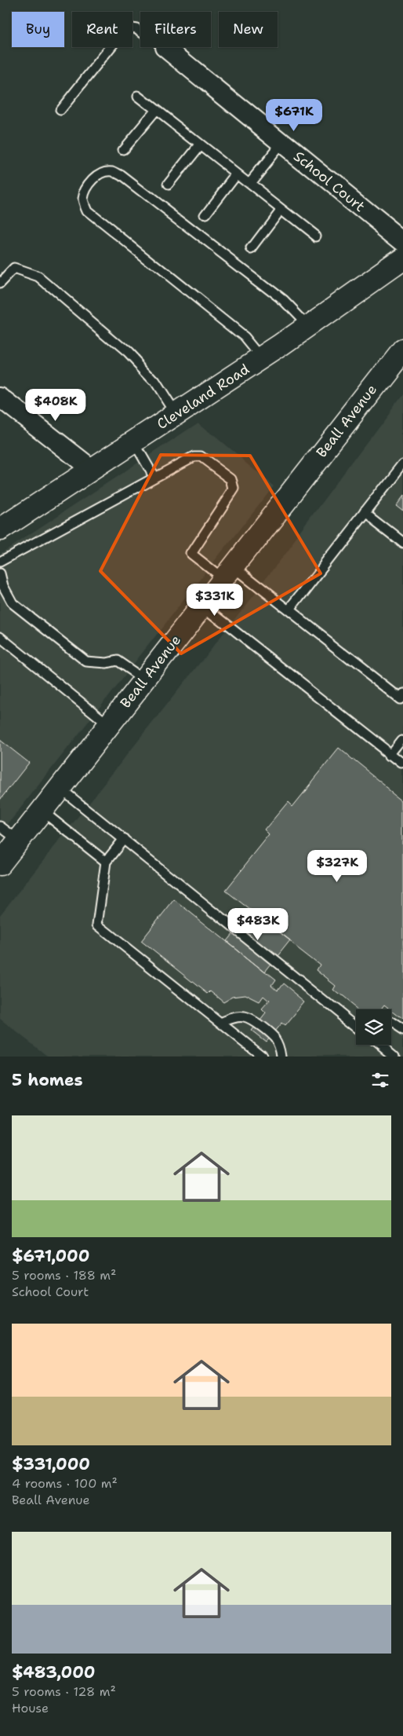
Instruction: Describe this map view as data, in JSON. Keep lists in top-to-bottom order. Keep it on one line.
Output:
{"streets":{"street":["School Court","Cleveland Road","Beall Avenue"]},"page":{"chip":["Buy","Rent","Filters","New"],"price":["$671K","$408K","$331K","$327K","$483K"],"heading":"5 homes","list":[{"name":"$671,000","note":"5 rooms · 188 m² · School Court"},{"name":"$331,000","note":"4 rooms · 100 m² · Beall Avenue"},{"name":"$483,000","note":"5 rooms · 128 m² · House"}]}}
